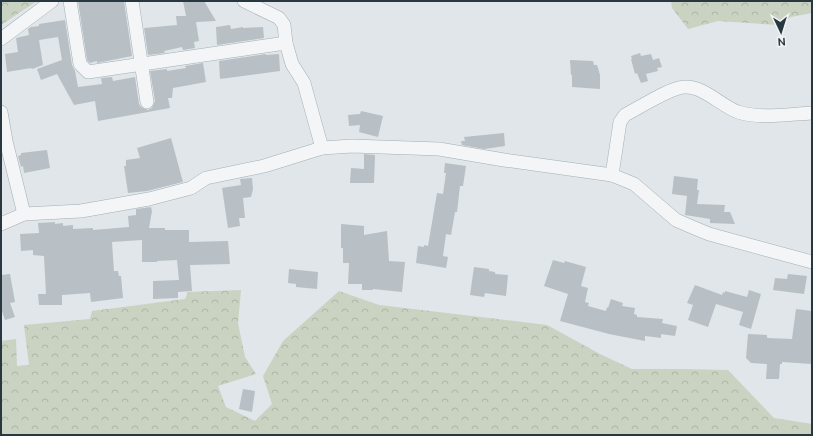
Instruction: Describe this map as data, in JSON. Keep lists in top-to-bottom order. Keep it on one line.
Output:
{"north":"bottom"}
